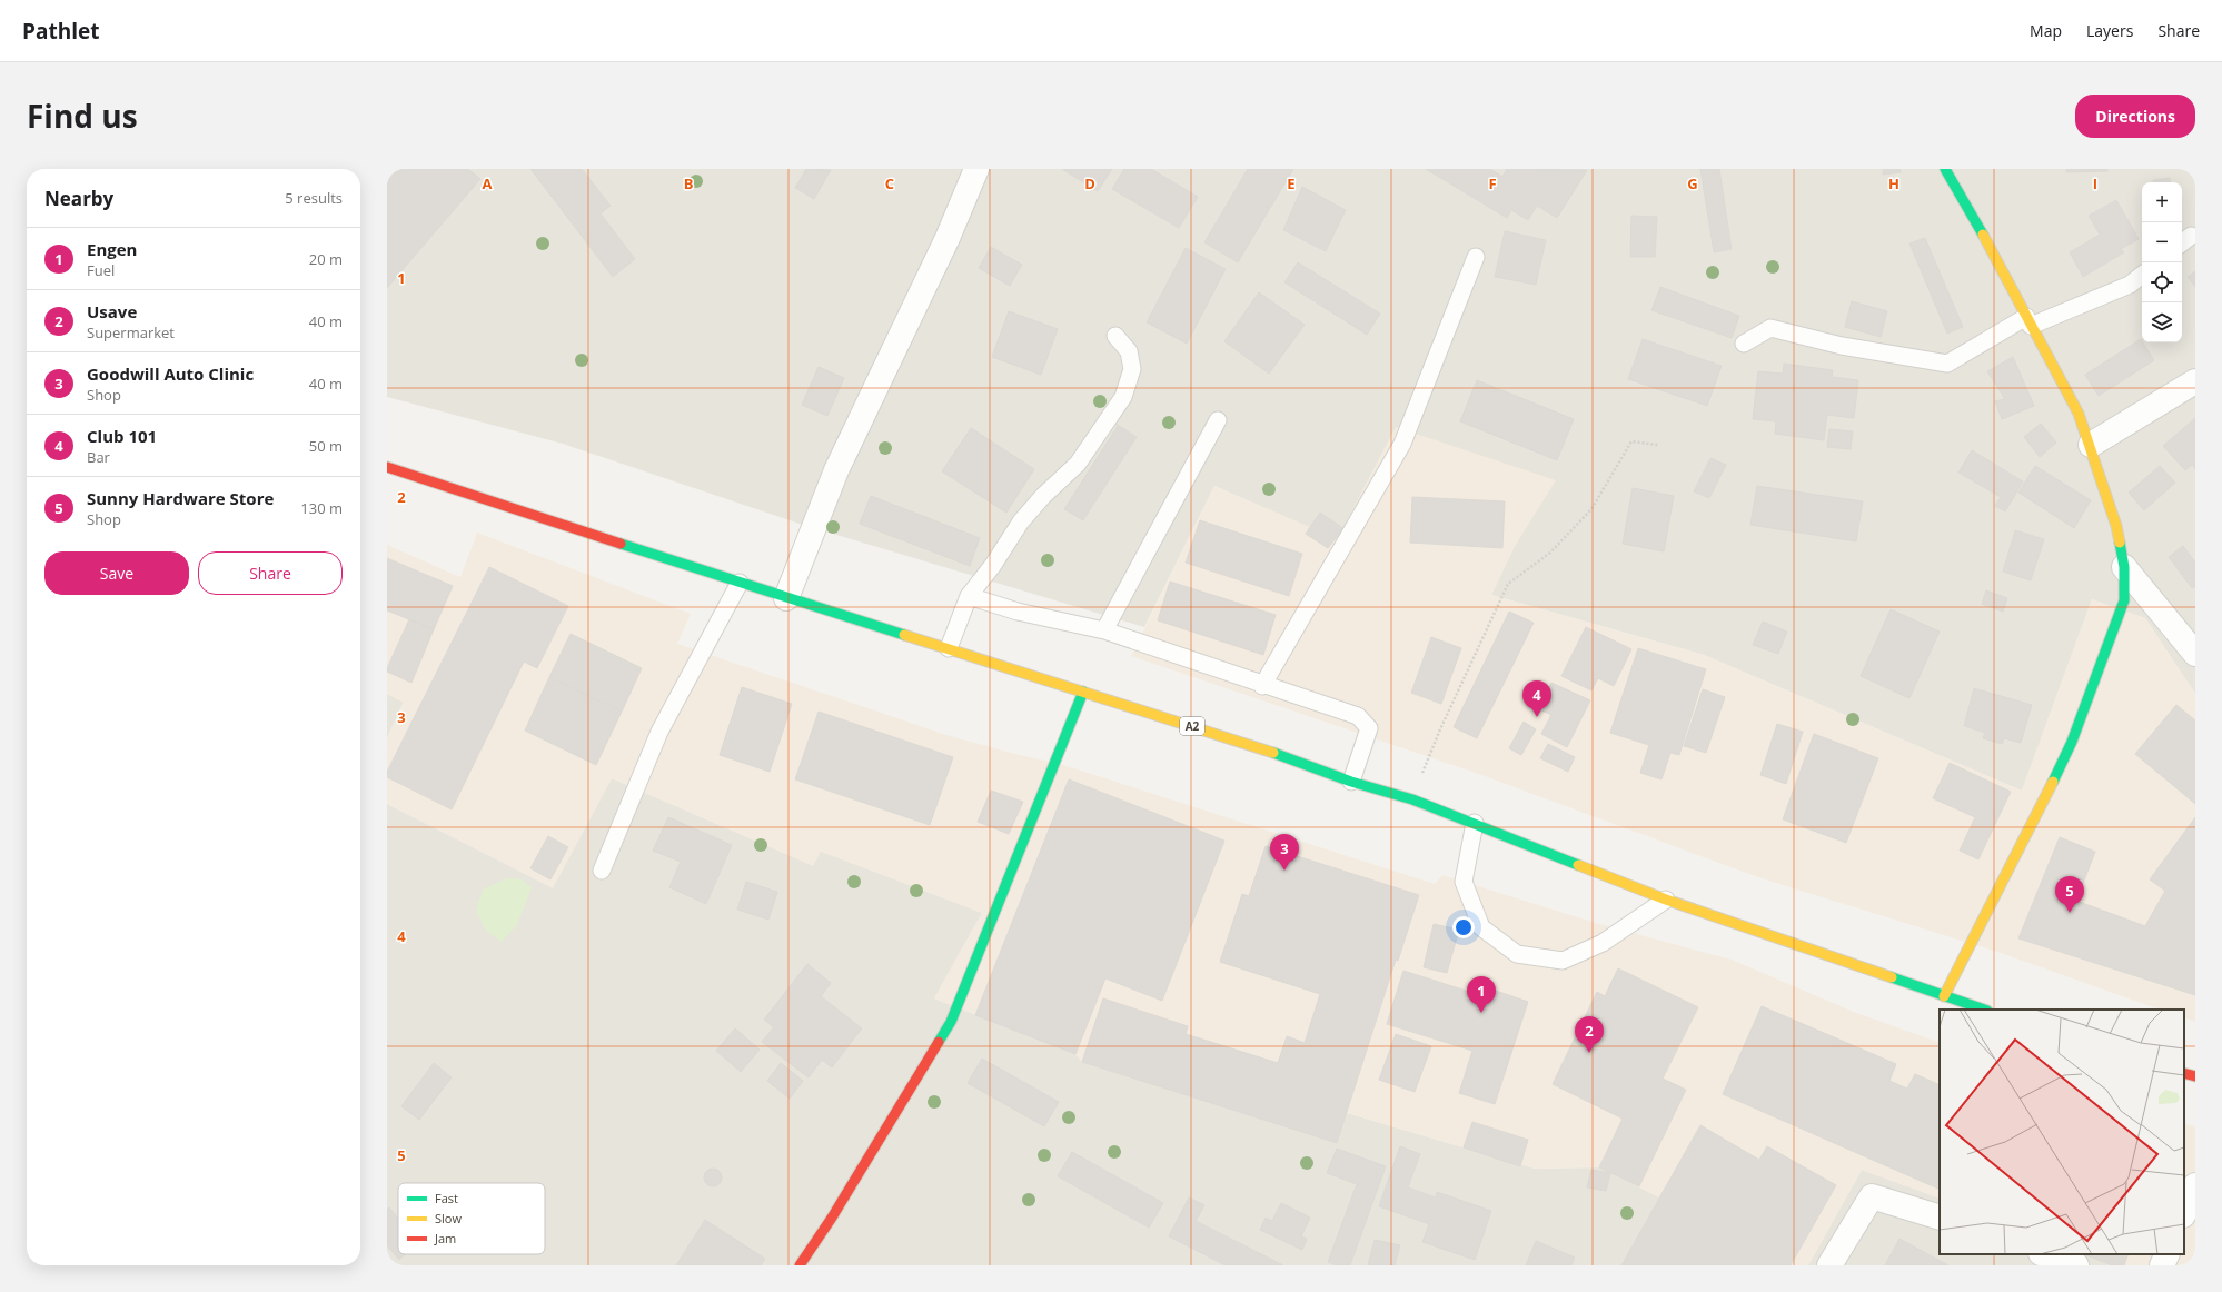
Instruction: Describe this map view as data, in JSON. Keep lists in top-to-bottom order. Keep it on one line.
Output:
{"streets":{"main road":["A2"]},"legend":["Fast","Slow","Jam"],"page":{"header":"Pathlet","nav":["Map","Layers","Share"],"title":"Find us","buttons":["Directions",["Save","Share"]],"heading":["Nearby","5 results"],"map_buttons":["+","−"],"list":[{"mark":"1","name":"Engen","note":"Fuel","value":"20 m"},{"mark":"2","name":"Usave","note":"Supermarket","value":"40 m"},{"mark":"3","name":"Goodwill Auto Clinic","note":"Shop","value":"40 m"},{"mark":"4","name":"Club 101","note":"Bar","value":"50 m"},{"mark":"5","name":"Sunny Hardware Store","note":"Shop","value":"130 m"}],"pins":["4","3","5","1","2"]},"grid":{"columns":["A","B","C","D","E","F","G","H","I"],"rows":["1","2","3","4","5"]}}
